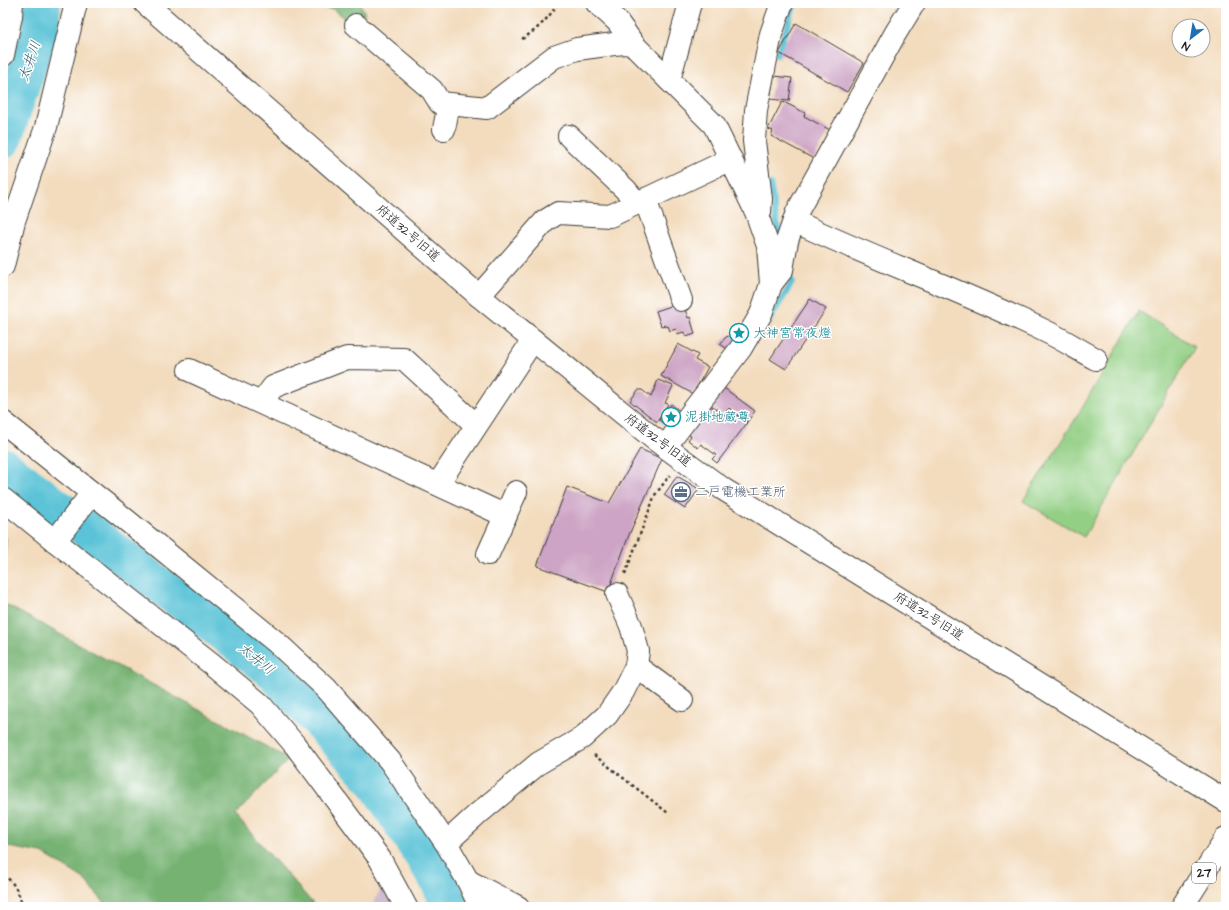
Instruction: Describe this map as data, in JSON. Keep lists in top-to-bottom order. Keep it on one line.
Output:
{"streets":{"street":["府道32号旧道","27"]},"water":["太井川"],"places":{"place":["大神宮常夜燈","泥掛地蔵尊"],"office":["二戸電機工業所"]},"north":"bottom left"}
